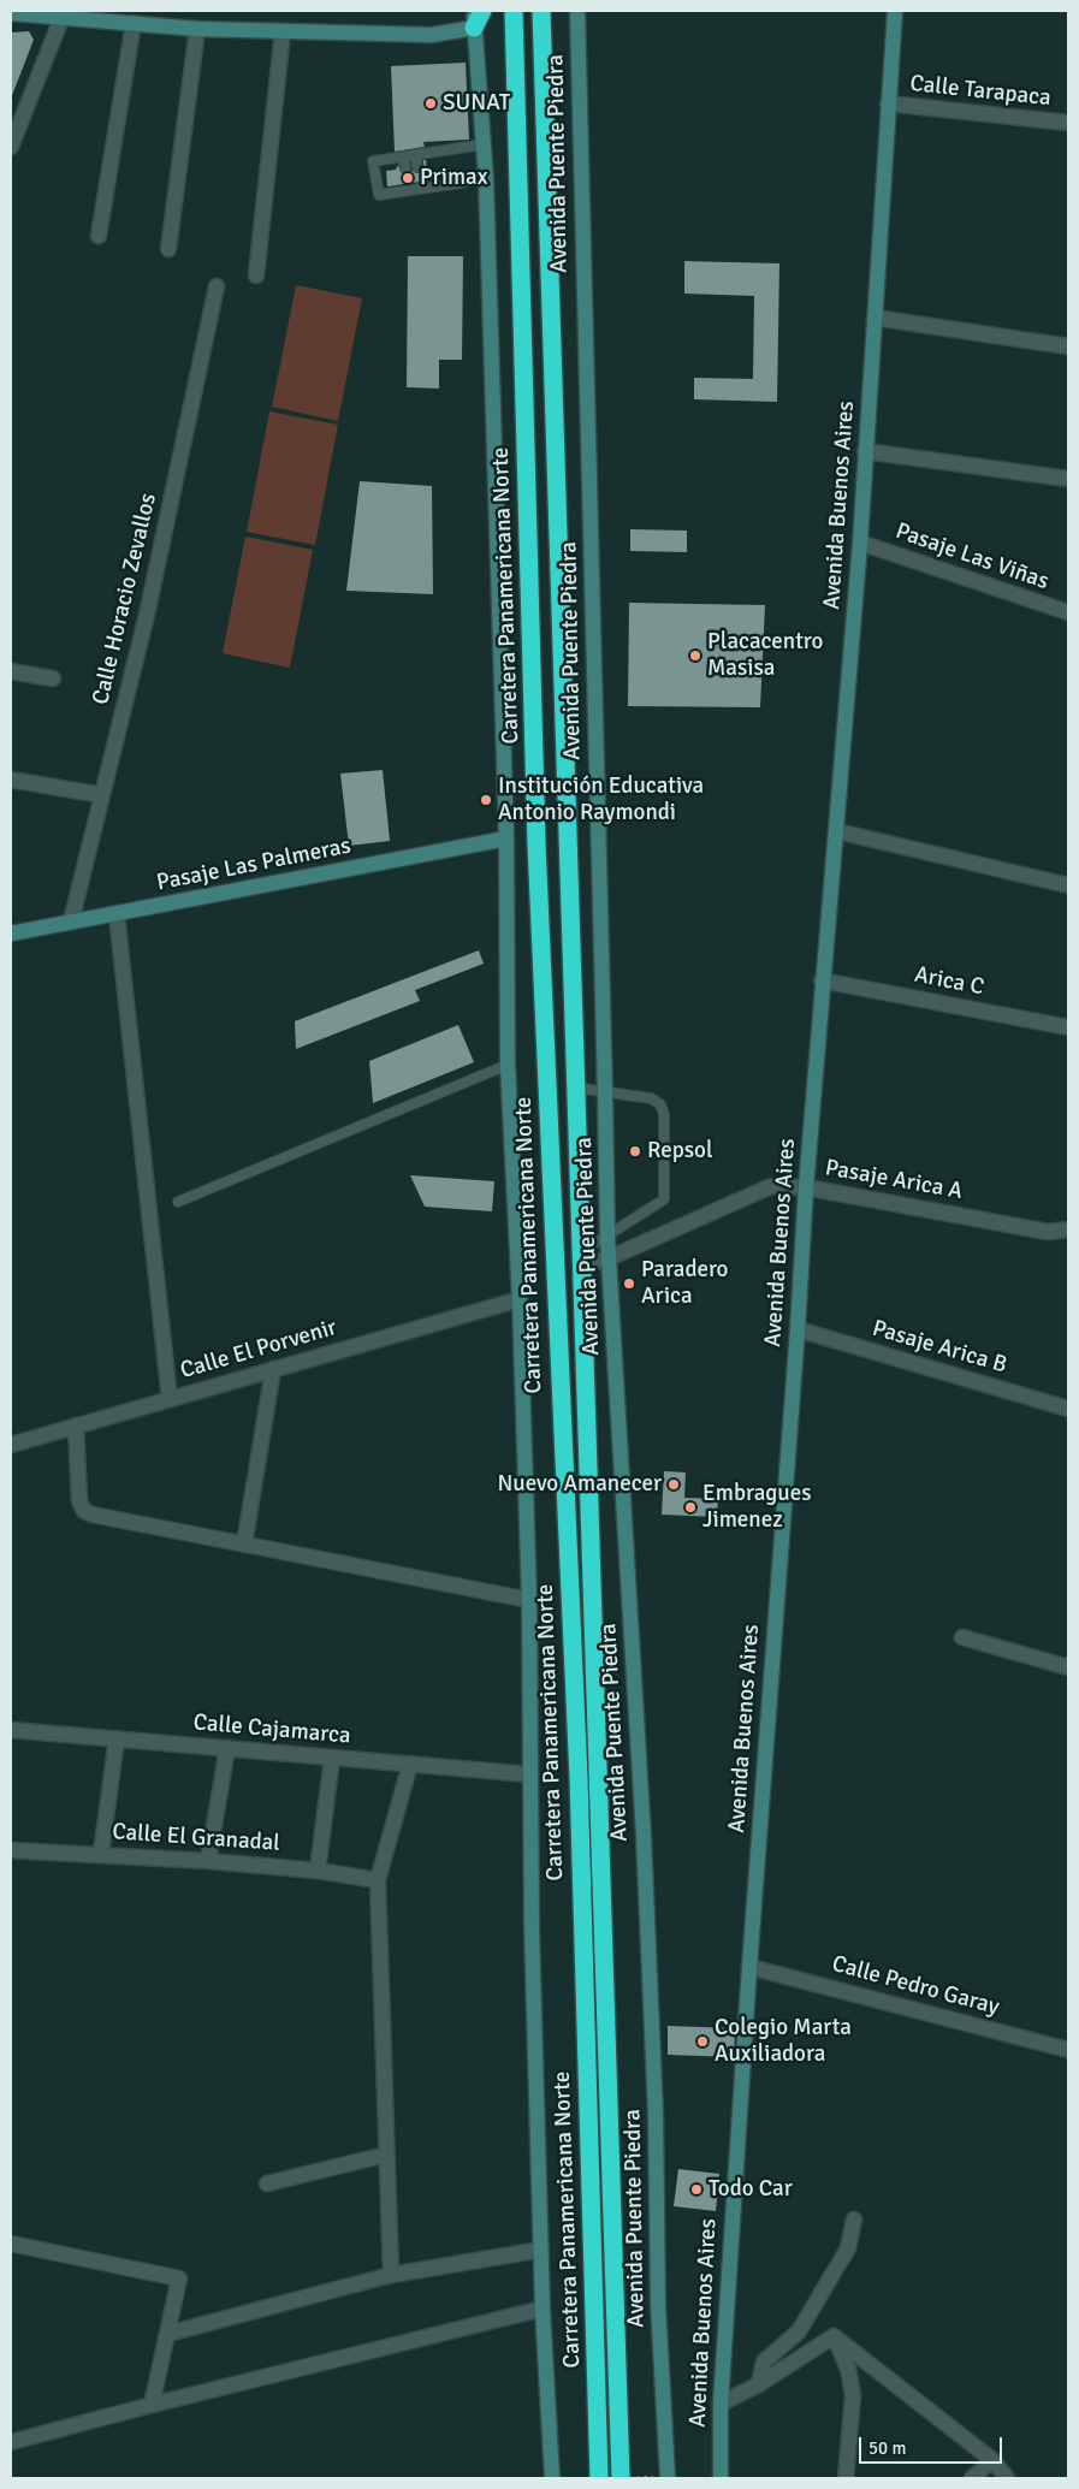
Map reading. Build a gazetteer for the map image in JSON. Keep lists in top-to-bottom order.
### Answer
{
  "streets": {
    "highway": ["Carretera Panamericana Norte"],
    "main road": ["Avenida Puente Piedra", "Avenida Buenos Aires", "Pasaje Las Palmeras"],
    "street": [
      "Calle Tarapaca",
      "Pasaje Las Viñas",
      "Calle Horacio Zevallos",
      "Arica C",
      "Pasaje Arica A",
      "Pasaje Arica B",
      "Calle El Porvenir",
      "Calle Cajamarca",
      "Calle El Granadal",
      "Calle Pedro Garay"
    ]
  },
  "crossings": [
    ["Calle Tarapaca", "Avenida Buenos Aires"],
    ["Avenida Puente Piedra", "Pasaje Arica A"],
    ["Avenida Buenos Aires", "Pasaje Las Viñas"],
    ["Avenida Buenos Aires", "Arica C"],
    ["Avenida Buenos Aires", "Pasaje Arica A"],
    ["Avenida Buenos Aires", "Pasaje Arica B"],
    ["Avenida Buenos Aires", "Calle Pedro Garay"],
    ["Carretera Panamericana Norte", "Pasaje Arica A"],
    ["Calle Horacio Zevallos", "Pasaje Las Palmeras"]
  ],
  "places": [
    "SUNAT",
    "Primax",
    "Placacentro Masisa",
    "Institución Educativa Antonio Raymondi",
    "Repsol",
    "Paradero Arica",
    "Nuevo Amanecer",
    "Embragues Jimenez",
    "Colegio Marta Auxiliadora",
    "Todo Car"
  ],
  "scale_bar": "50 m"
}
